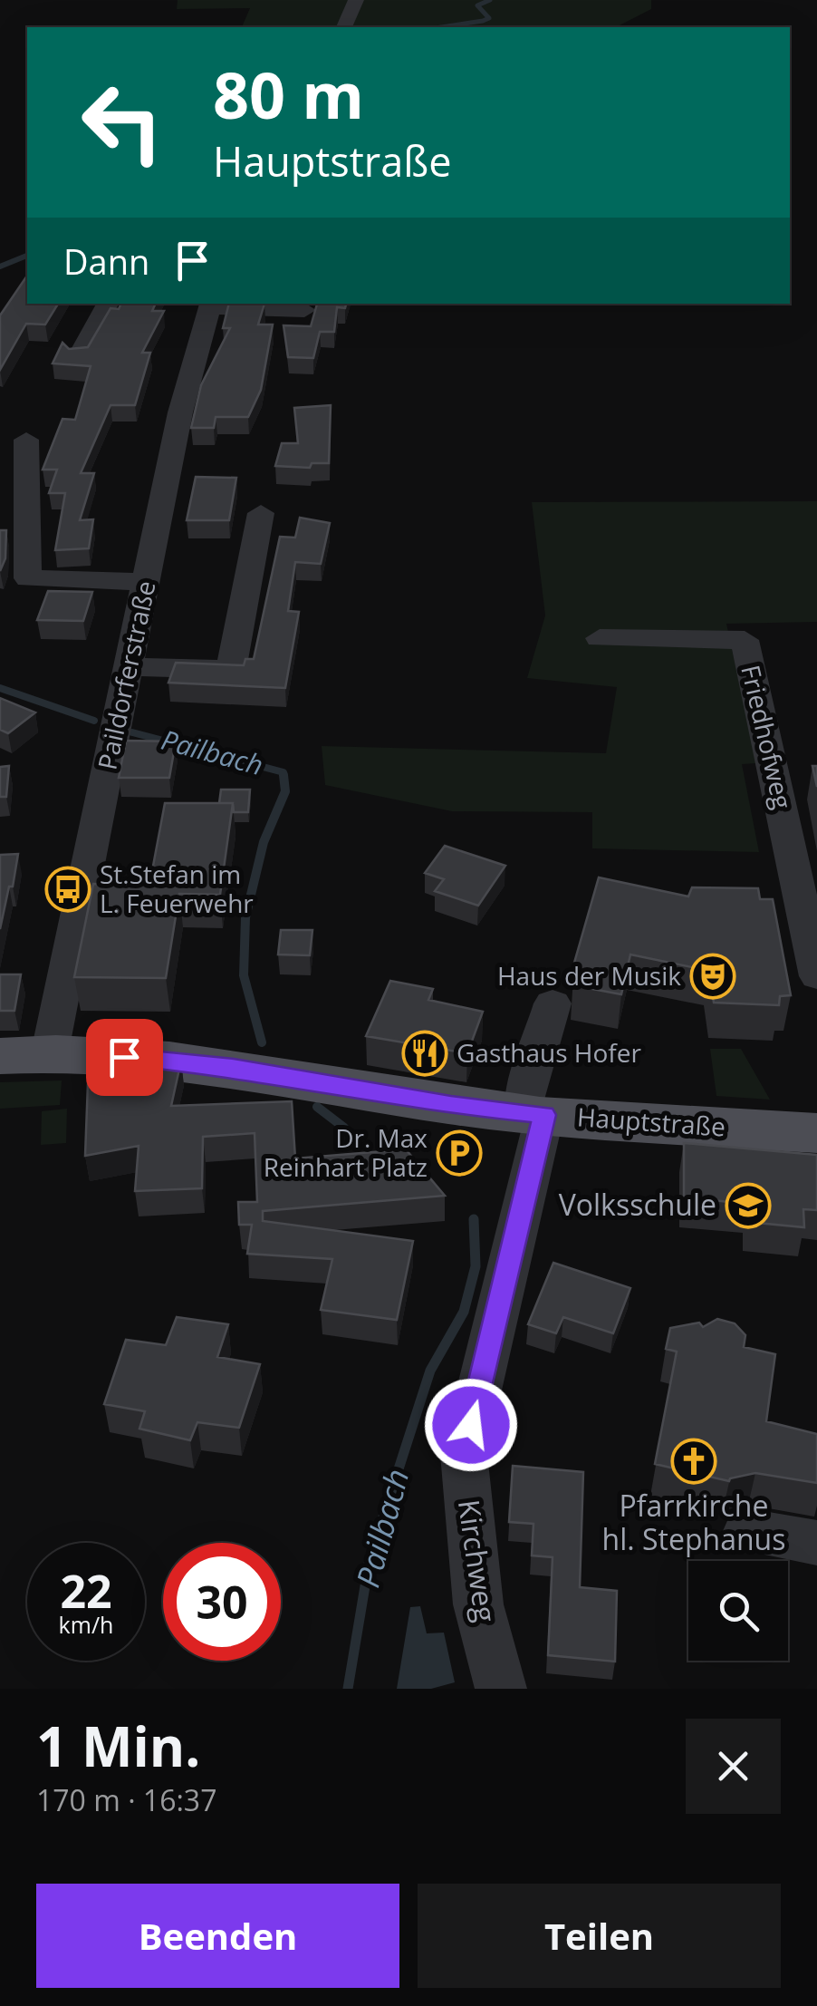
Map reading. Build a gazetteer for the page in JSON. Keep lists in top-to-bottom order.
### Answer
{
  "streets": {
    "main road": ["Hauptstraße"],
    "street": ["Paildorferstraße", "Friedhofweg", "Kirchweg"]
  },
  "crossings": [
    ["Paildorferstraße", "Hauptstraße"],
    ["Hauptstraße", "Kirchweg"]
  ],
  "water": ["Pailbach"],
  "places": {
    "bus stop": ["St.Stefan im L. Feuerwehr"],
    "theatre": ["Haus der Musik"],
    "restaurant": ["Gasthaus Hofer"],
    "parking": ["Dr. Max Reinhart Platz"],
    "school or university": ["Volksschule"],
    "church": ["Pfarrkirche hl. Stephanus"]
  },
  "page": {
    "turn": ["80 m", "Hauptstraße"],
    "then": "Dann",
    "speed": "22 km/h",
    "limit": "30",
    "heading": ["1 Min.", "170 m · 16:37"],
    "buttons": ["Beenden", "Teilen"]
  }
}
